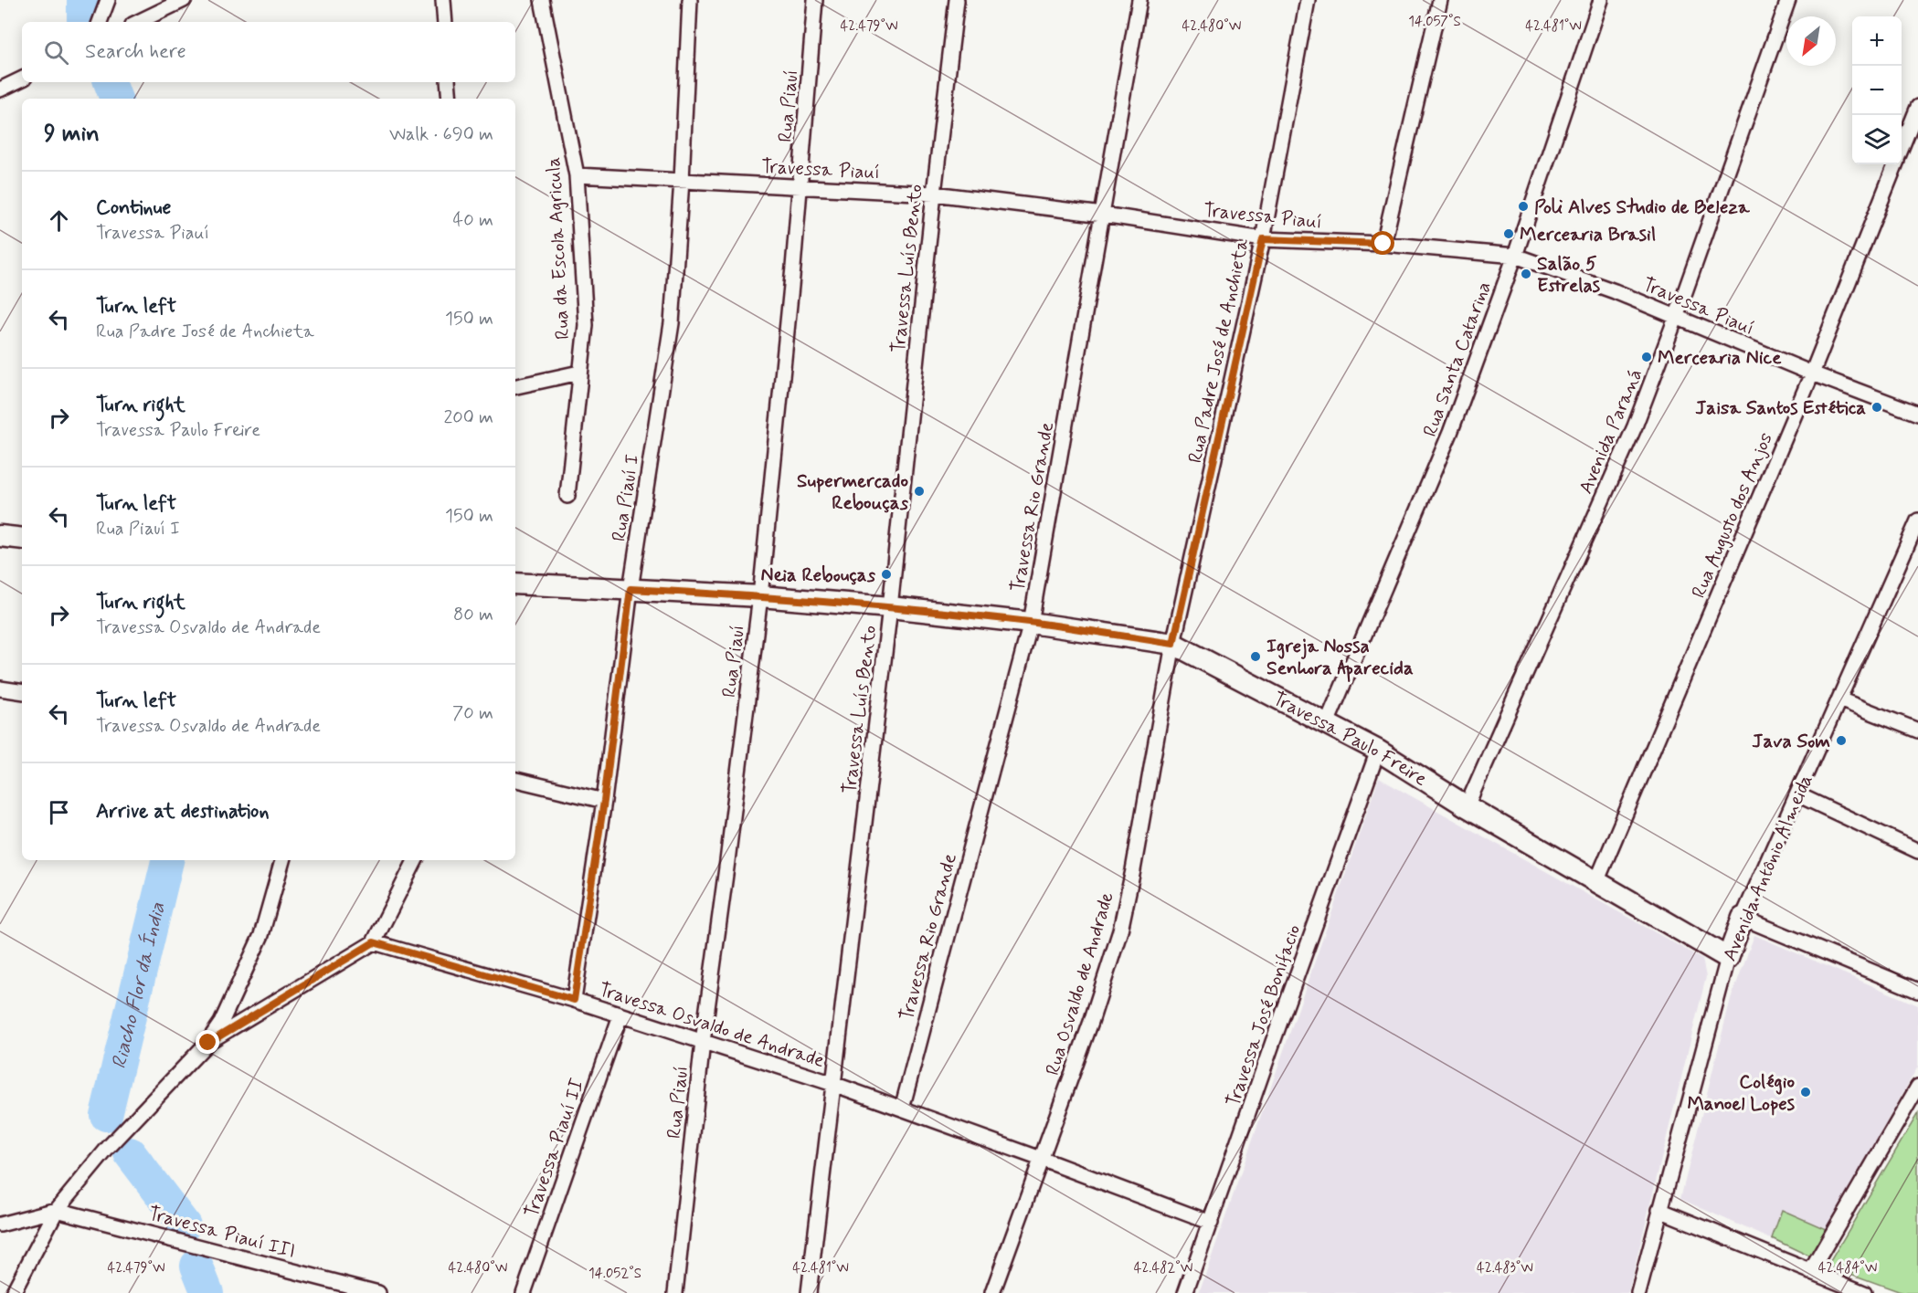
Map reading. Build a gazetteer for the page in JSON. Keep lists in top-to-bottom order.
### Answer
{
  "streets": {
    "street": [
      "Rua Piauí",
      "Travessa Piauí",
      "Rua da Escola Agricula",
      "Travessa Luís Bento",
      "Rua Padre José de Anchieta",
      "Rua Santa Catarina",
      "Avenida Paraná",
      "Rua Piauí I",
      "Travessa Rio Grande",
      "Rua Augusto dos Anjos",
      "Travessa Paulo Freire",
      "Avenida Antônio Almeida",
      "Rua Osvaldo de Andrade",
      "Travessa José Bonifacio",
      "Travessa Osvaldo de Andrade",
      "Travessa Piauí II",
      "Travessa Piauí III"
    ]
  },
  "crossings": [
    ["Rua Piauí", "Travessa Piauí"],
    ["Rua Piauí", "Travessa Paulo Freire"],
    ["Rua Piauí", "Travessa Osvaldo de Andrade"],
    ["Travessa Piauí", "Rua da Escola Agricula"],
    ["Travessa Piauí", "Travessa Luís Bento"],
    ["Travessa Piauí", "Rua Padre José de Anchieta"],
    ["Travessa Piauí", "Rua Santa Catarina"],
    ["Travessa Piauí", "Avenida Paraná"],
    ["Travessa Piauí", "Rua Piauí I"],
    ["Travessa Piauí", "Travessa Rio Grande"],
    ["Travessa Piauí", "Rua Augusto dos Anjos"],
    ["Travessa Luís Bento", "Travessa Paulo Freire"],
    ["Travessa Luís Bento", "Travessa Osvaldo de Andrade"],
    ["Rua Padre José de Anchieta", "Travessa Paulo Freire"],
    ["Rua Padre José de Anchieta", "Rua Osvaldo de Andrade"],
    ["Rua Santa Catarina", "Travessa Paulo Freire"],
    ["Avenida Paraná", "Travessa Paulo Freire"],
    ["Rua Piauí I", "Travessa Paulo Freire"],
    ["Rua Piauí I", "Travessa Osvaldo de Andrade"],
    ["Travessa Rio Grande", "Travessa Paulo Freire"],
    ["Travessa Rio Grande", "Travessa Osvaldo de Andrade"],
    ["Rua Augusto dos Anjos", "Travessa Paulo Freire"],
    ["Travessa Paulo Freire", "Avenida Antônio Almeida"],
    ["Travessa Paulo Freire", "Rua Osvaldo de Andrade"],
    ["Travessa Paulo Freire", "Travessa José Bonifacio"],
    ["Rua Osvaldo de Andrade", "Travessa Osvaldo de Andrade"],
    ["Travessa José Bonifacio", "Travessa Osvaldo de Andrade"],
    ["Travessa Osvaldo de Andrade", "Travessa Piauí II"]
  ],
  "water": ["Riacho Flor da Índia"],
  "places": [
    "Poli Alves Studio de Beleza",
    "Mercearia Brasil",
    "Salão 5 Estrelas",
    "Mercearia Nice",
    "Jaisa Santos Estética",
    "Supermercado Rebouças",
    "Neia Rebouças",
    "Igreja Nossa Senhora Aparecida",
    "Java Som",
    "Colégio Manoel Lopes"
  ],
  "north": "bottom left",
  "page": {
    "map_buttons": ["+", "−"],
    "search": "Search here",
    "heading": ["9 min", "Walk · 690 m"],
    "list": [
      ["Continue", "Travessa Piauí", "40 m"],
      ["Turn left", "Rua Padre José de Anchieta", "150 m"],
      ["Turn right", "Travessa Paulo Freire", "200 m"],
      ["Turn left", "Rua Piauí I", "150 m"],
      ["Turn right", "Travessa Osvaldo de Andrade", "80 m"],
      ["Turn left", "Travessa Osvaldo de Andrade", "70 m"],
      "Arrive at destination"
    ]
  },
  "coordinates": [
    "14.057°S",
    "42.479°W",
    "42.480°W",
    "42.481°W",
    "42.482°W",
    "42.483°W",
    "42.484°W",
    "14.052°S"
  ]
}
